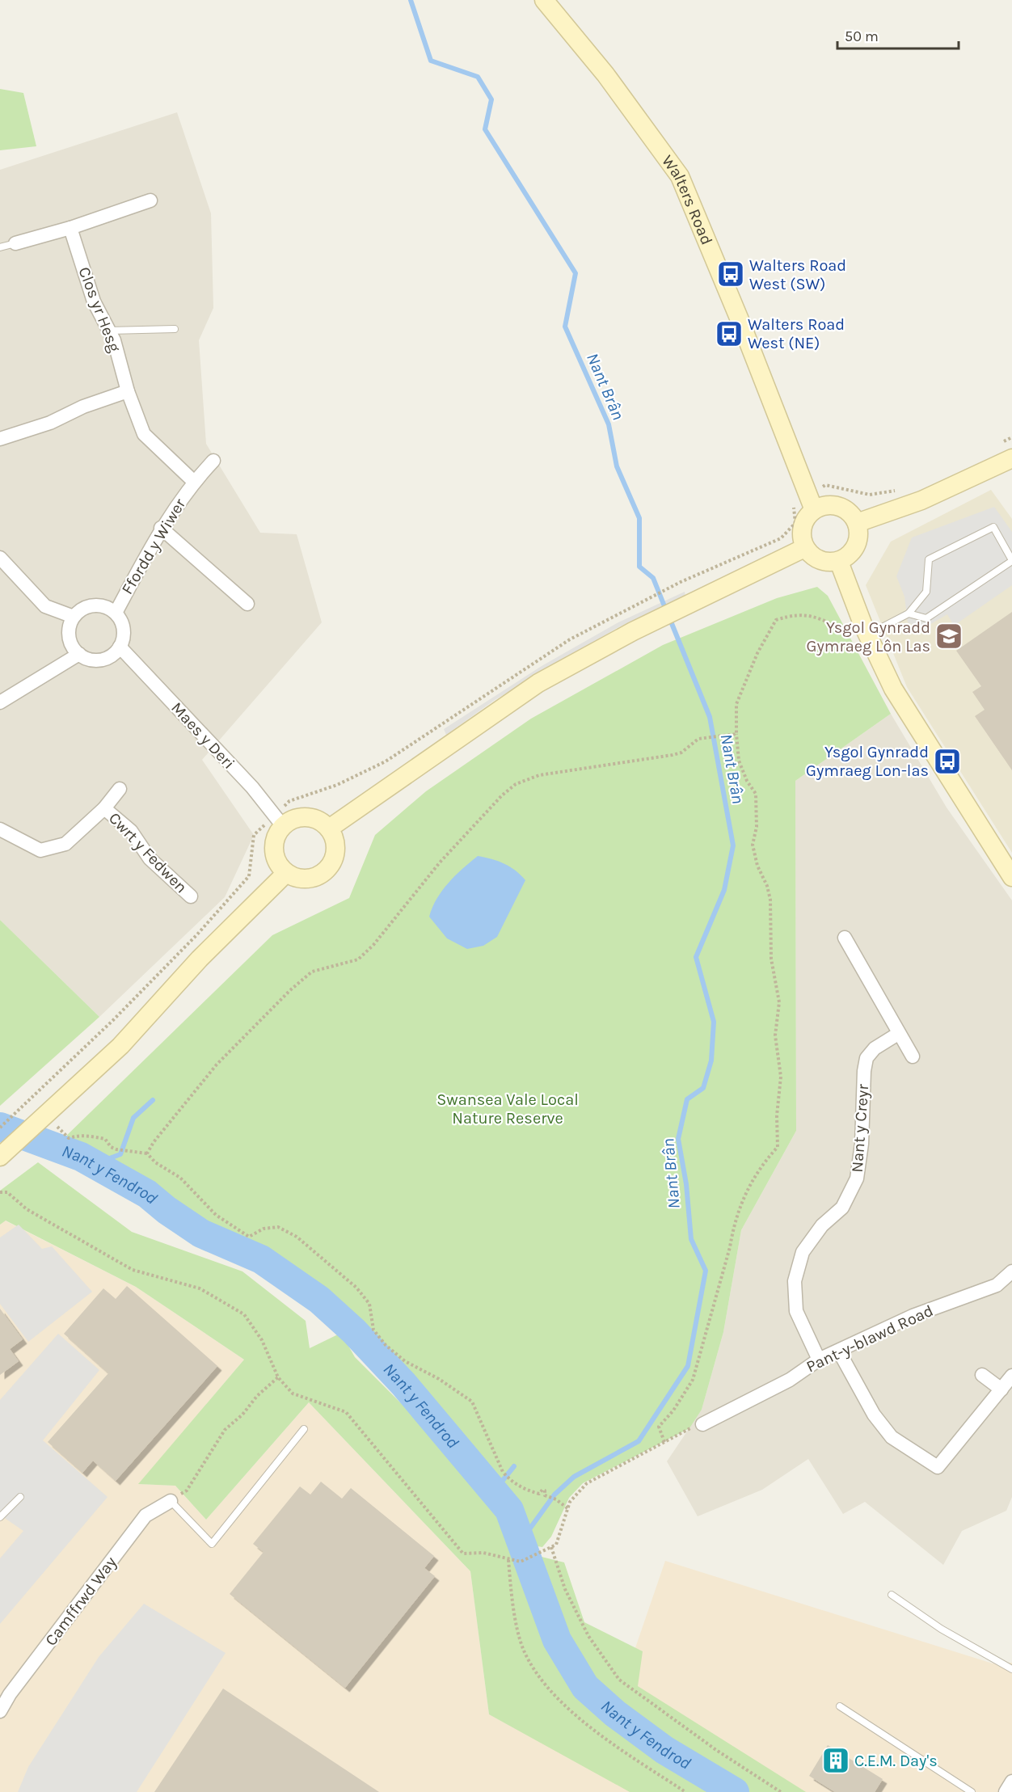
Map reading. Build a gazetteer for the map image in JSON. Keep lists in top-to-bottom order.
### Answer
{
  "streets": {
    "main road": ["Walters Road"],
    "street": [
      "Clos yr Hesg",
      "Ffordd y Wiwer",
      "Maes y Deri",
      "Cwrt y Fedwen",
      "Nant y Creyr",
      "Pant-y-blawd Road",
      "Camffrwd Way"
    ]
  },
  "crossings": [
    ["Clos yr Hesg", "Ffordd y Wiwer"],
    ["Ffordd y Wiwer", "Maes y Deri"],
    ["Nant y Creyr", "Pant-y-blawd Road"]
  ],
  "water": ["Nant Brân", "Nant y Fendrod"],
  "parks": ["Swansea Vale Local Nature Reserve"],
  "places": {
    "bus stop": ["Walters Road West (SW)", "Walters Road West (NE)", "Ysgol Gynradd Gymraeg Lon-las"],
    "school or university": ["Ysgol Gynradd Gymraeg Lôn Las"],
    "building": ["C.E.M. Day's"]
  },
  "scale_bar": "50 m"
}
